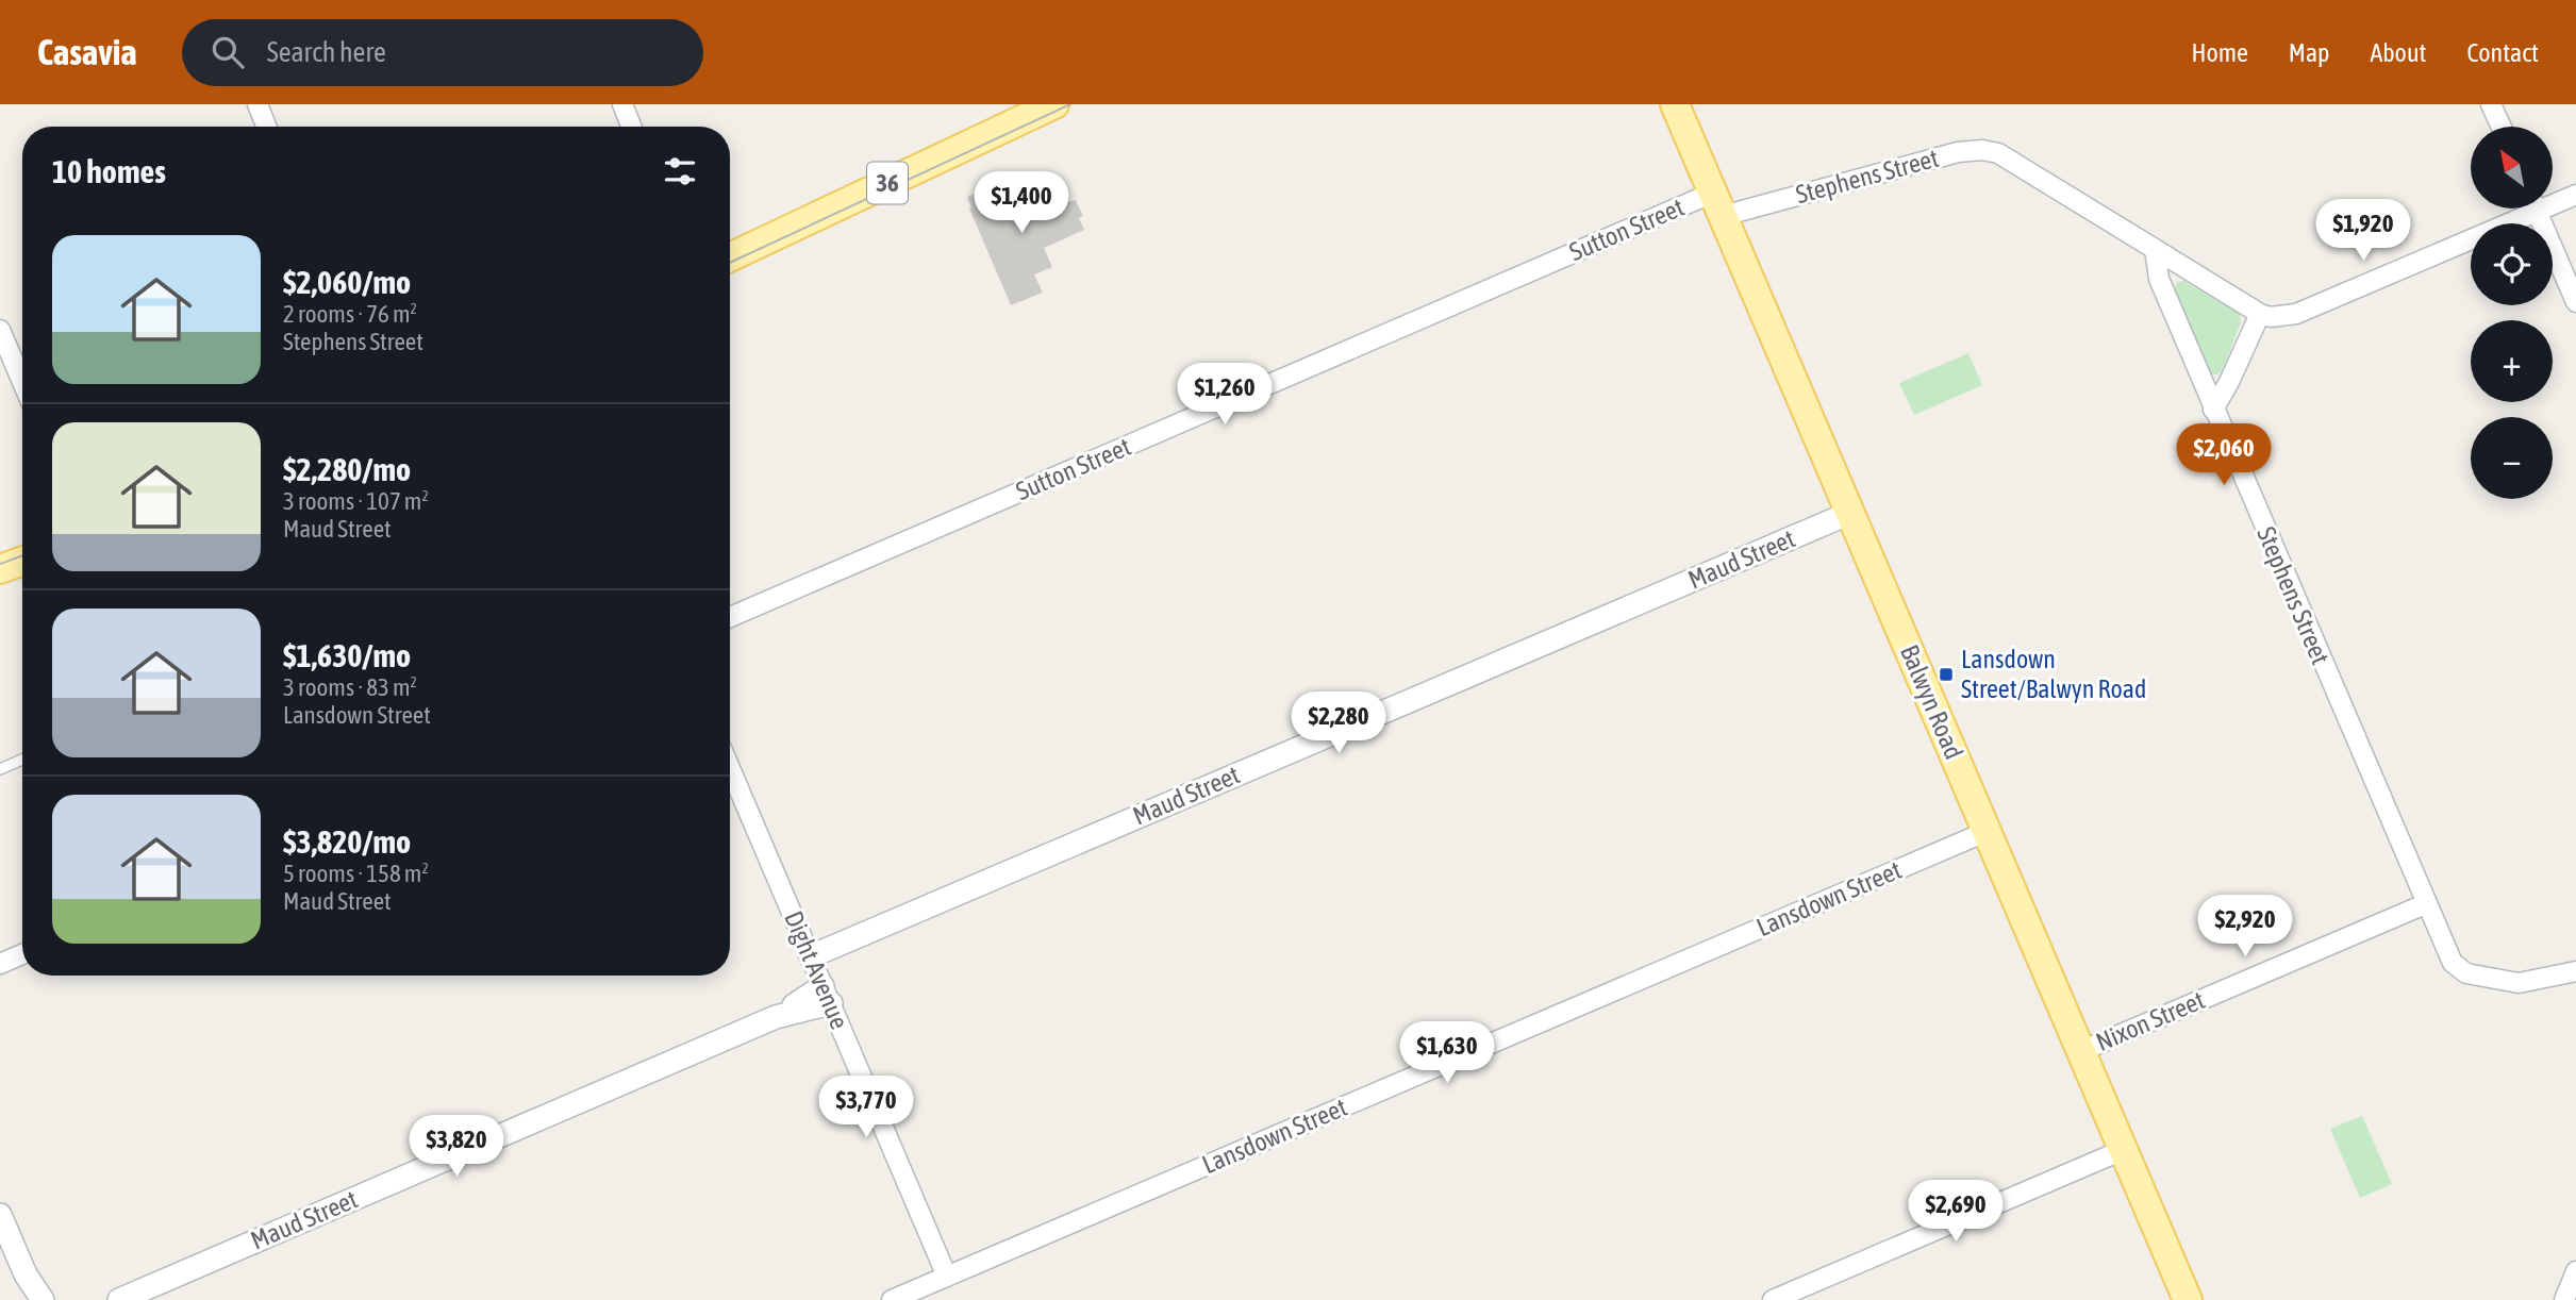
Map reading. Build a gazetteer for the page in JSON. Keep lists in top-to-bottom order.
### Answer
{
  "streets": {
    "main road": ["36", "Balwyn Road"],
    "street": [
      "Stephens Street",
      "Sutton Street",
      "Maud Street",
      "Lansdown Street",
      "Dight Avenue",
      "Nixon Street"
    ]
  },
  "crossings": [
    ["Stephens Street", "Sutton Street"],
    ["Stephens Street", "Balwyn Road"],
    ["Stephens Street", "Nixon Street"],
    ["Sutton Street", "Balwyn Road"],
    ["Maud Street", "Balwyn Road"],
    ["Maud Street", "Dight Avenue"],
    ["Balwyn Road", "Lansdown Street"],
    ["Balwyn Road", "Nixon Street"],
    ["Lansdown Street", "Dight Avenue"]
  ],
  "places": {
    "transit": ["Lansdown Street/Balwyn Road"]
  },
  "north": "top left",
  "page": {
    "header": "Casavia",
    "search": "Search here",
    "nav": [
      "Home",
      "Map",
      "About",
      "Contact"
    ],
    "map_buttons": ["+", "−"],
    "heading": "10 homes",
    "price": [
      "$1,400",
      "$1,920",
      "$1,260",
      "$2,060",
      "$2,280",
      "$2,920",
      "$1,630",
      "$3,770",
      "$3,820",
      "$2,690"
    ],
    "list": [
      {
        "name": "$2,060/mo",
        "note": "2 rooms · 76 m² · Stephens Street"
      },
      {
        "name": "$2,280/mo",
        "note": "3 rooms · 107 m² · Maud Street"
      },
      {
        "name": "$1,630/mo",
        "note": "3 rooms · 83 m² · Lansdown Street"
      },
      {
        "name": "$3,820/mo",
        "note": "5 rooms · 158 m² · Maud Street"
      }
    ]
  }
}
